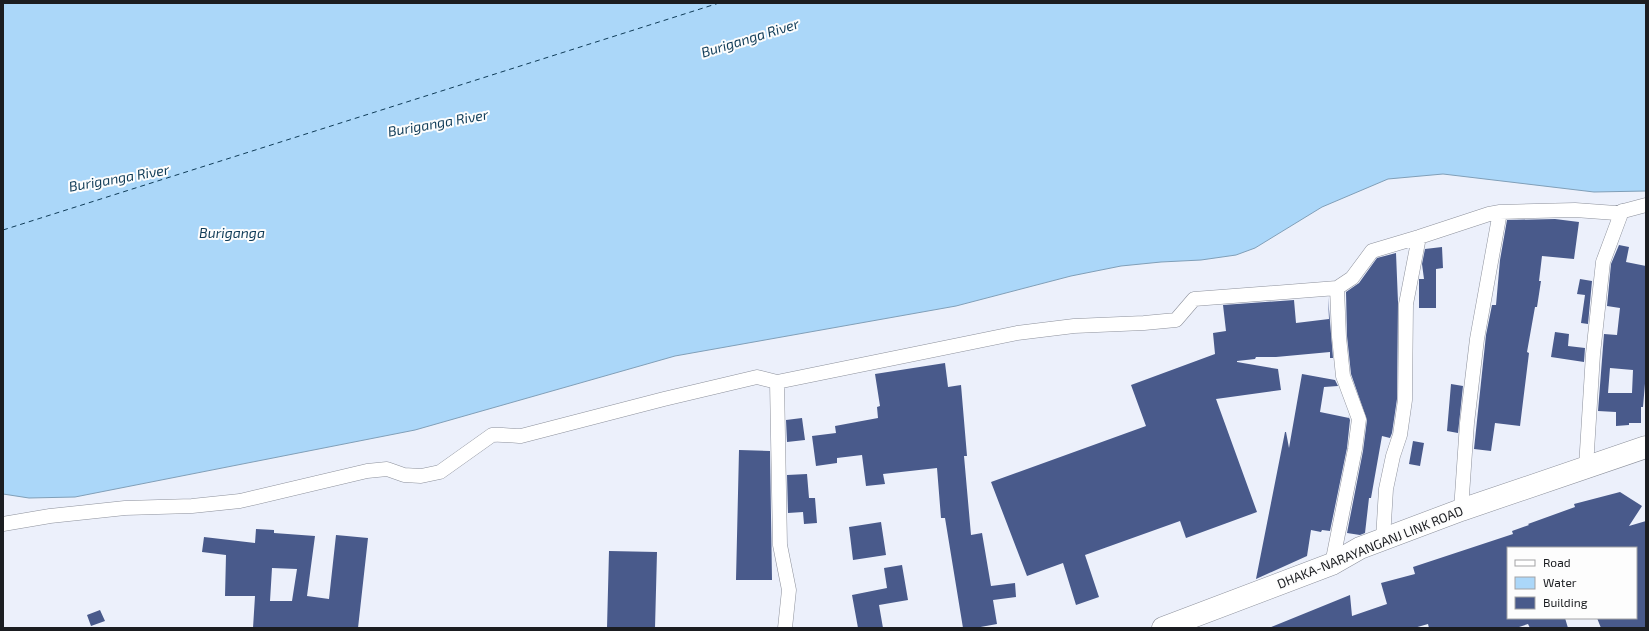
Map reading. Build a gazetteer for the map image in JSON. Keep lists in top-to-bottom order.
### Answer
{
  "streets": {
    "highway": ["DHAKA-NARAYANGANJ LINK ROAD"]
  },
  "water": ["Buriganga River", "Buriganga"],
  "legend": ["Road", "Water", "Building"]
}
